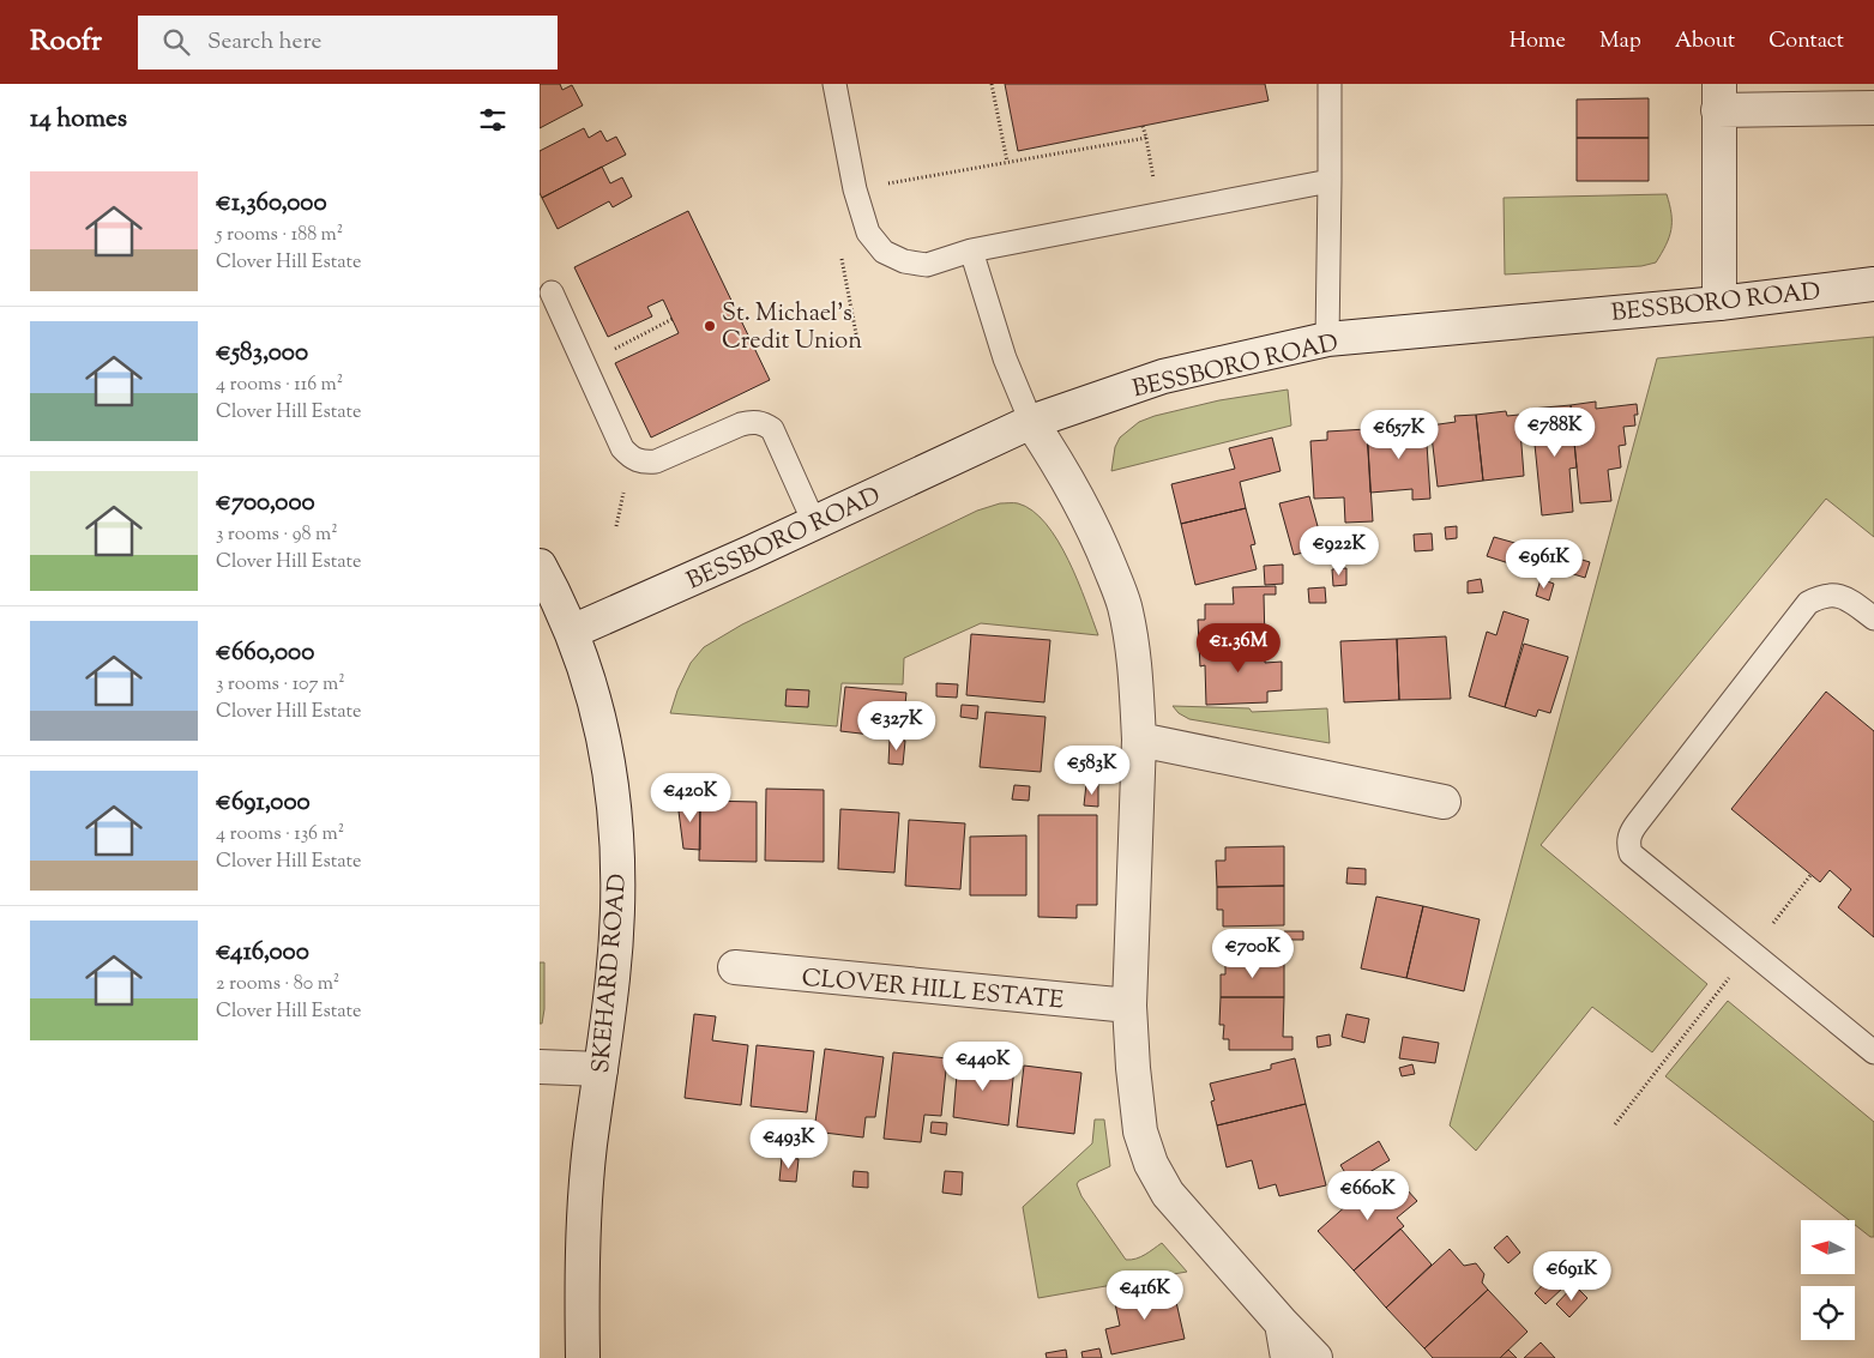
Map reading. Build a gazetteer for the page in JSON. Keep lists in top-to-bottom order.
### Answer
{
  "streets": {
    "street": ["BESSBORO ROAD", "SKEHARD ROAD", "CLOVER HILL ESTATE"]
  },
  "crossings": [
    ["BESSBORO ROAD", "SKEHARD ROAD"]
  ],
  "places": ["St. Michael's Credit Union"],
  "north": "left",
  "page": {
    "header": "Roofr",
    "search": "Search here",
    "nav": [
      "Home",
      "Map",
      "About",
      "Contact"
    ],
    "heading": "14 homes",
    "list": [
      {
        "name": "€1,360,000",
        "note": "5 rooms · 188 m² · Clover Hill Estate"
      },
      {
        "name": "€583,000",
        "note": "4 rooms · 116 m² · Clover Hill Estate"
      },
      {
        "name": "€700,000",
        "note": "3 rooms · 98 m² · Clover Hill Estate"
      },
      {
        "name": "€660,000",
        "note": "3 rooms · 107 m² · Clover Hill Estate"
      },
      {
        "name": "€691,000",
        "note": "4 rooms · 136 m² · Clover Hill Estate"
      },
      {
        "name": "€416,000",
        "note": "2 rooms · 80 m² · Clover Hill Estate"
      }
    ],
    "price": [
      "€788K",
      "€657K",
      "€922K",
      "€961K",
      "€1.36M",
      "€327K",
      "€583K",
      "€420K",
      "€700K",
      "€440K",
      "€493K",
      "€660K",
      "€691K",
      "€416K"
    ]
  }
}
